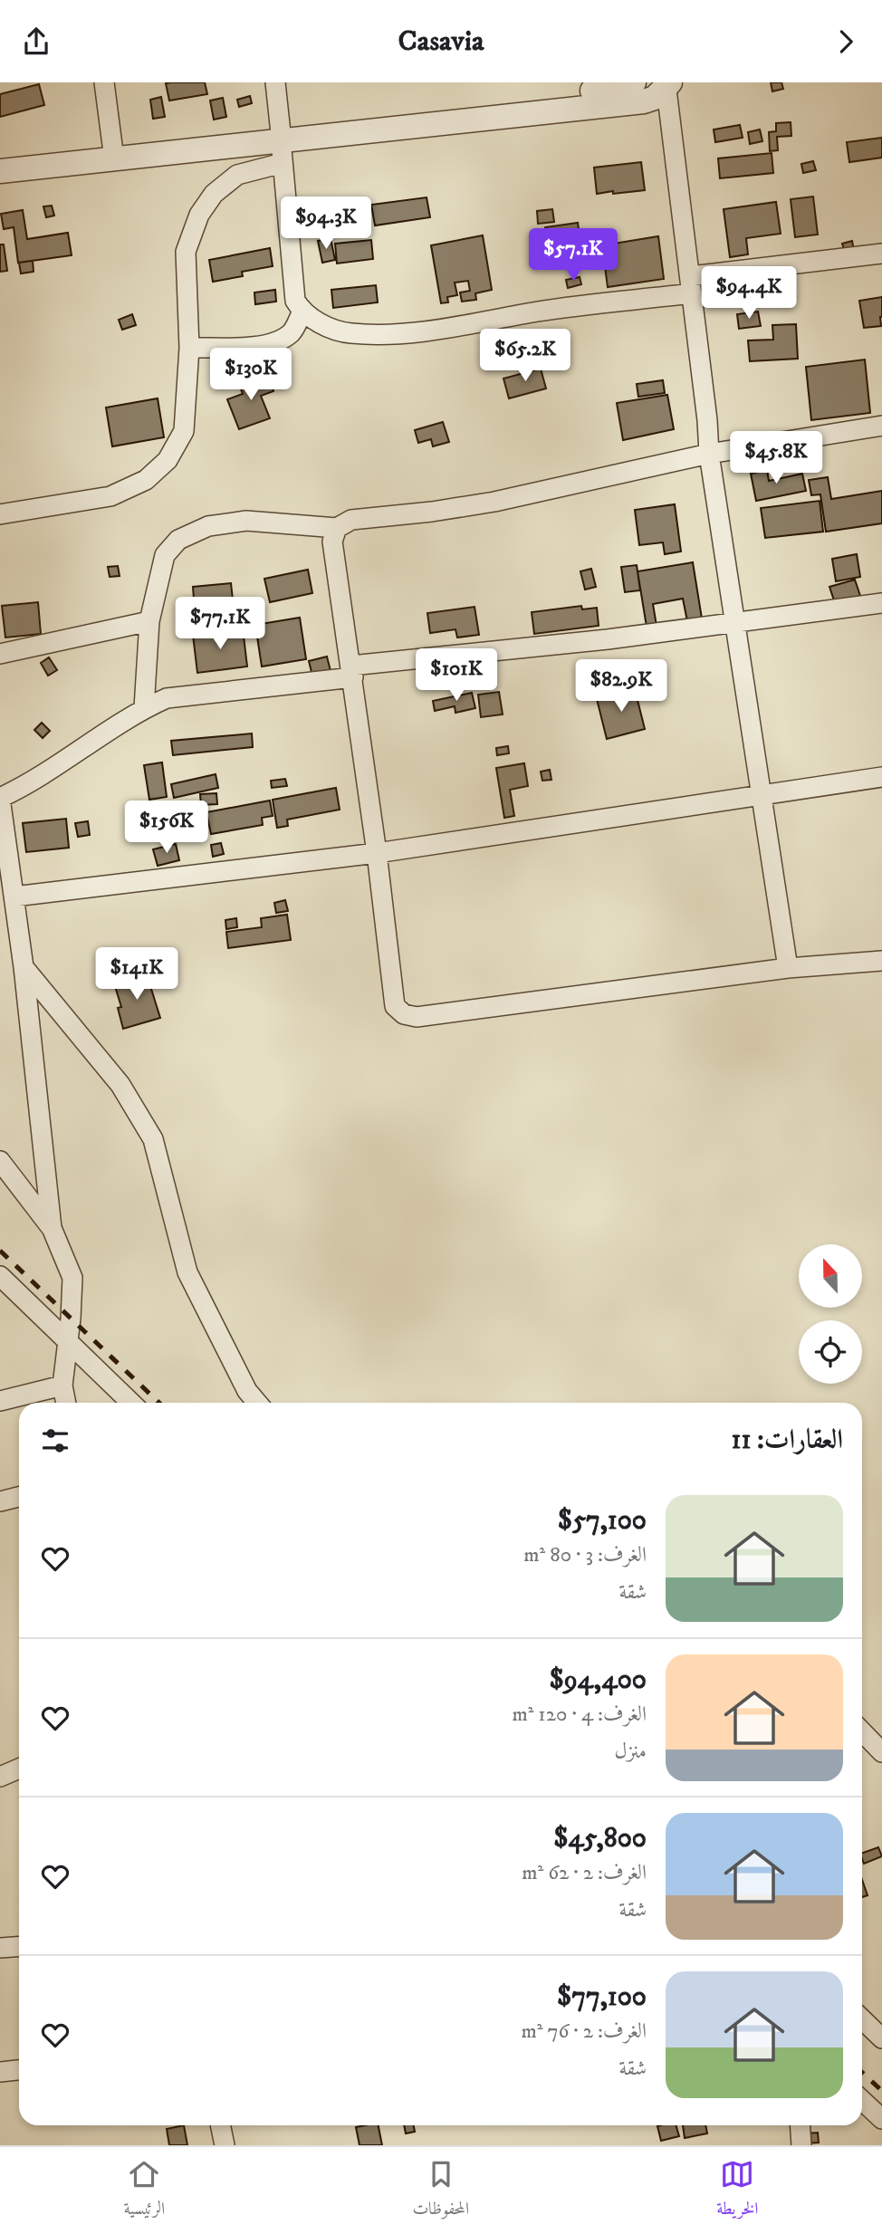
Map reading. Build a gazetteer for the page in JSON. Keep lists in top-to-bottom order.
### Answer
{
  "north": "top",
  "page": {
    "header": "Casavia",
    "price": [
      "$94.3K",
      "$57.1K",
      "$94.4K",
      "$65.2K",
      "$130K",
      "$45.8K",
      "$77.1K",
      "$101K",
      "$82.9K",
      "$156K",
      "$141K"
    ],
    "heading": "العقارات: 11",
    "list": [
      {
        "name": "$57,100",
        "note": "الغرف: 3 · 80 m² · شقة"
      },
      {
        "name": "$94,400",
        "note": "الغرف: 4 · 120 m² · منزل"
      },
      {
        "name": "$45,800",
        "note": "الغرف: 2 · 62 m² · شقة"
      },
      {
        "name": "$77,100",
        "note": "الغرف: 2 · 76 m² · شقة"
      }
    ],
    "tabs": ["الخريطة", "المحفوظات", "الرئيسية"]
  }
}
